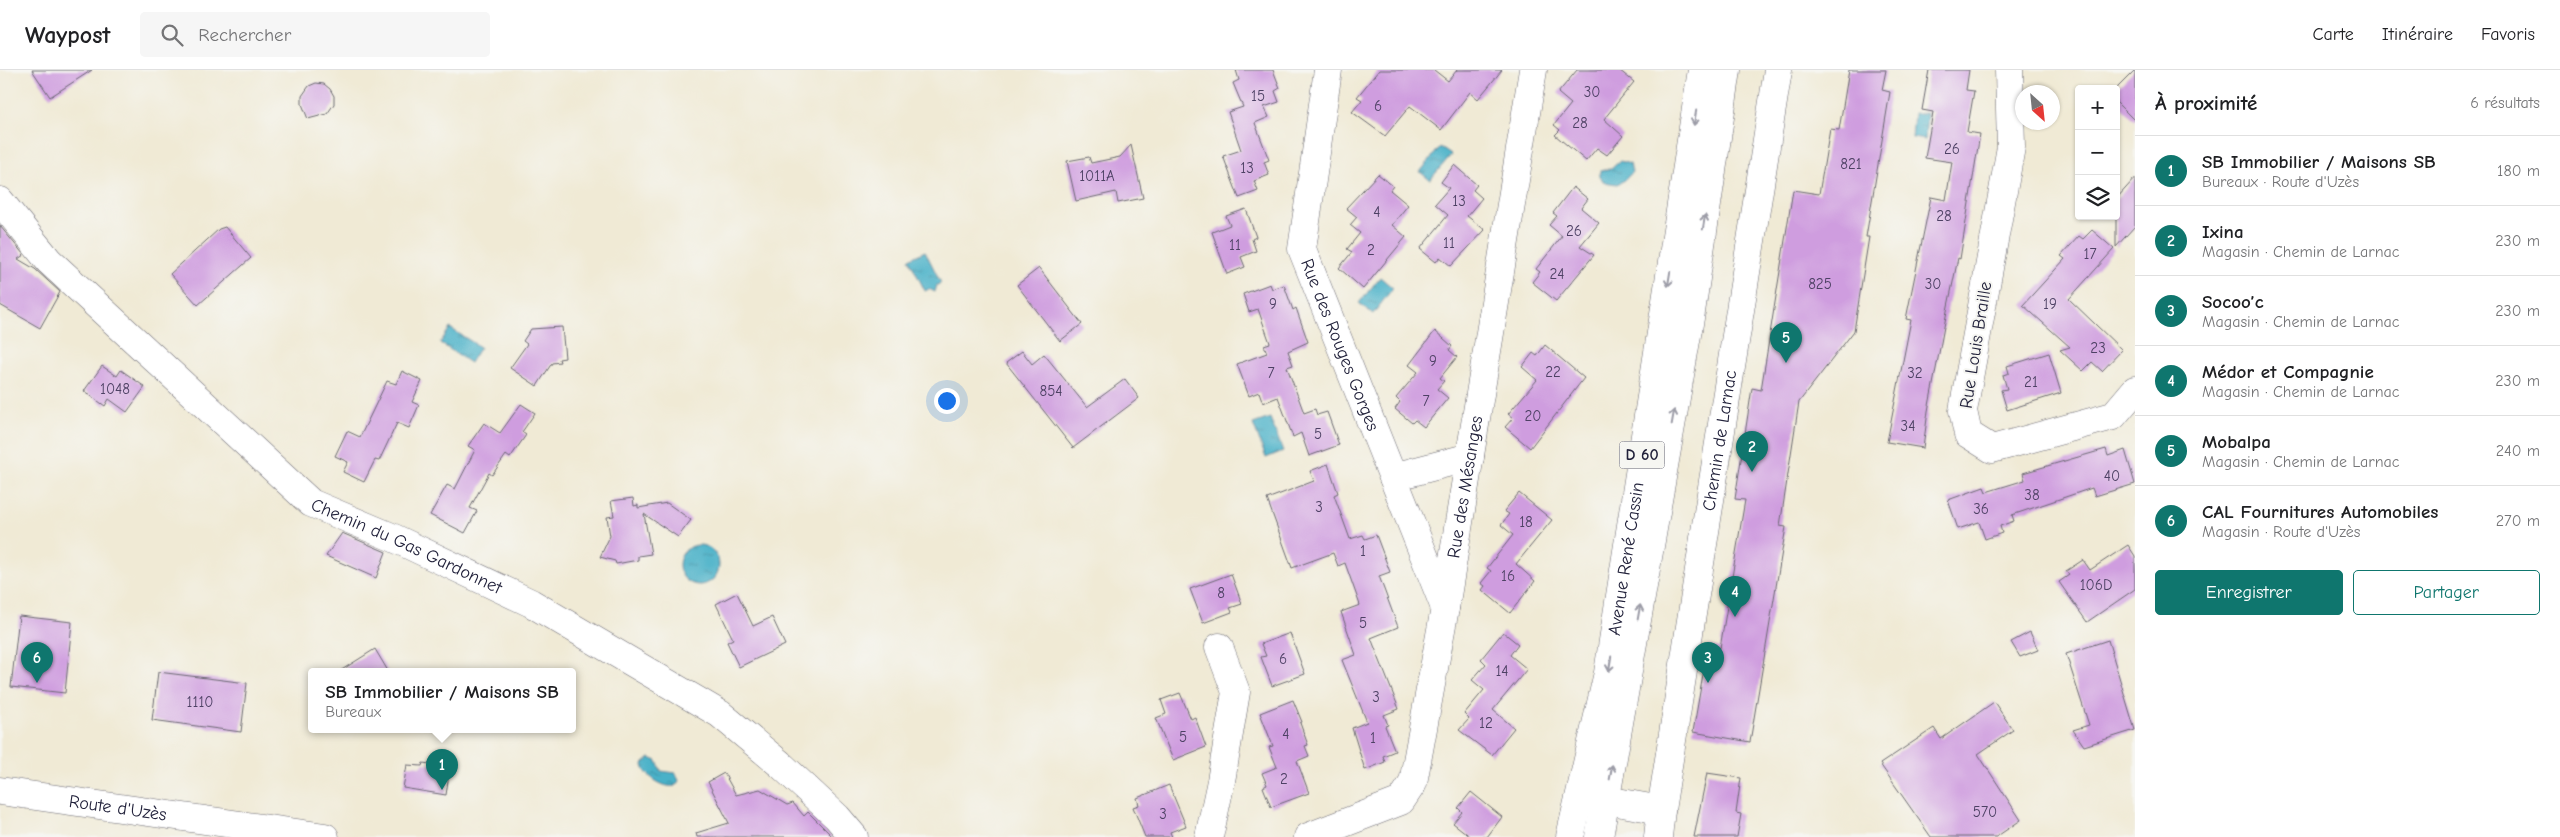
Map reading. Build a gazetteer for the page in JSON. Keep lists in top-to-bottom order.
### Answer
{
  "streets": {
    "street": [
      "Rue des Rouges Gorges",
      "Rue Louis Braille",
      "Chemin de Larnac",
      "D 60",
      "Rue des Mésanges",
      "Chemin du Gas Gardonnet",
      "Avenue René Cassin",
      "Route d'Uzès"
    ]
  },
  "crossings": [
    ["Rue des Rouges Gorges", "Rue des Mésanges"]
  ],
  "house_numbers": [
    "30",
    "15",
    "6",
    "28",
    "26",
    "821",
    "13",
    "1011A",
    "13",
    "4",
    "28",
    "26",
    "11",
    "11",
    "2",
    "17",
    "24",
    "825",
    "30",
    "9",
    "19",
    "23",
    "9",
    "22",
    "7",
    "32",
    "21",
    "1048",
    "854",
    "7",
    "20",
    "34",
    "5",
    "40",
    "38",
    "3",
    "36",
    "18",
    "1",
    "16",
    "106D",
    "8",
    "5",
    "6",
    "14",
    "3",
    "1110",
    "12",
    "4",
    "5",
    "1",
    "2",
    "570",
    "3"
  ],
  "north": "bottom right",
  "page": {
    "header": "Waypost",
    "search": "Rechercher",
    "nav": ["Carte", "Itinéraire", "Favoris"],
    "heading": ["À proximité", "6 résultats"],
    "map_buttons": ["+", "−"],
    "list": [
      {
        "mark": "1",
        "name": "SB Immobilier / Maisons SB",
        "note": "Bureaux · Route d'Uzès",
        "value": "180 m"
      },
      {
        "mark": "2",
        "name": "Ixina",
        "note": "Magasin · Chemin de Larnac",
        "value": "230 m"
      },
      {
        "mark": "3",
        "name": "Socoo’c",
        "note": "Magasin · Chemin de Larnac",
        "value": "230 m"
      },
      {
        "mark": "4",
        "name": "Médor et Compagnie",
        "note": "Magasin · Chemin de Larnac",
        "value": "230 m"
      },
      {
        "mark": "5",
        "name": "Mobalpa",
        "note": "Magasin · Chemin de Larnac",
        "value": "240 m"
      },
      {
        "mark": "6",
        "name": "CAL Fournitures Automobiles",
        "note": "Magasin · Route d'Uzès",
        "value": "270 m"
      }
    ],
    "pins": [
      "5",
      "2",
      "4",
      "3",
      "6",
      "1"
    ],
    "buttons": ["Enregistrer", "Partager"],
    "popup": ["SB Immobilier / Maisons SB", "Bureaux"]
  }
}
